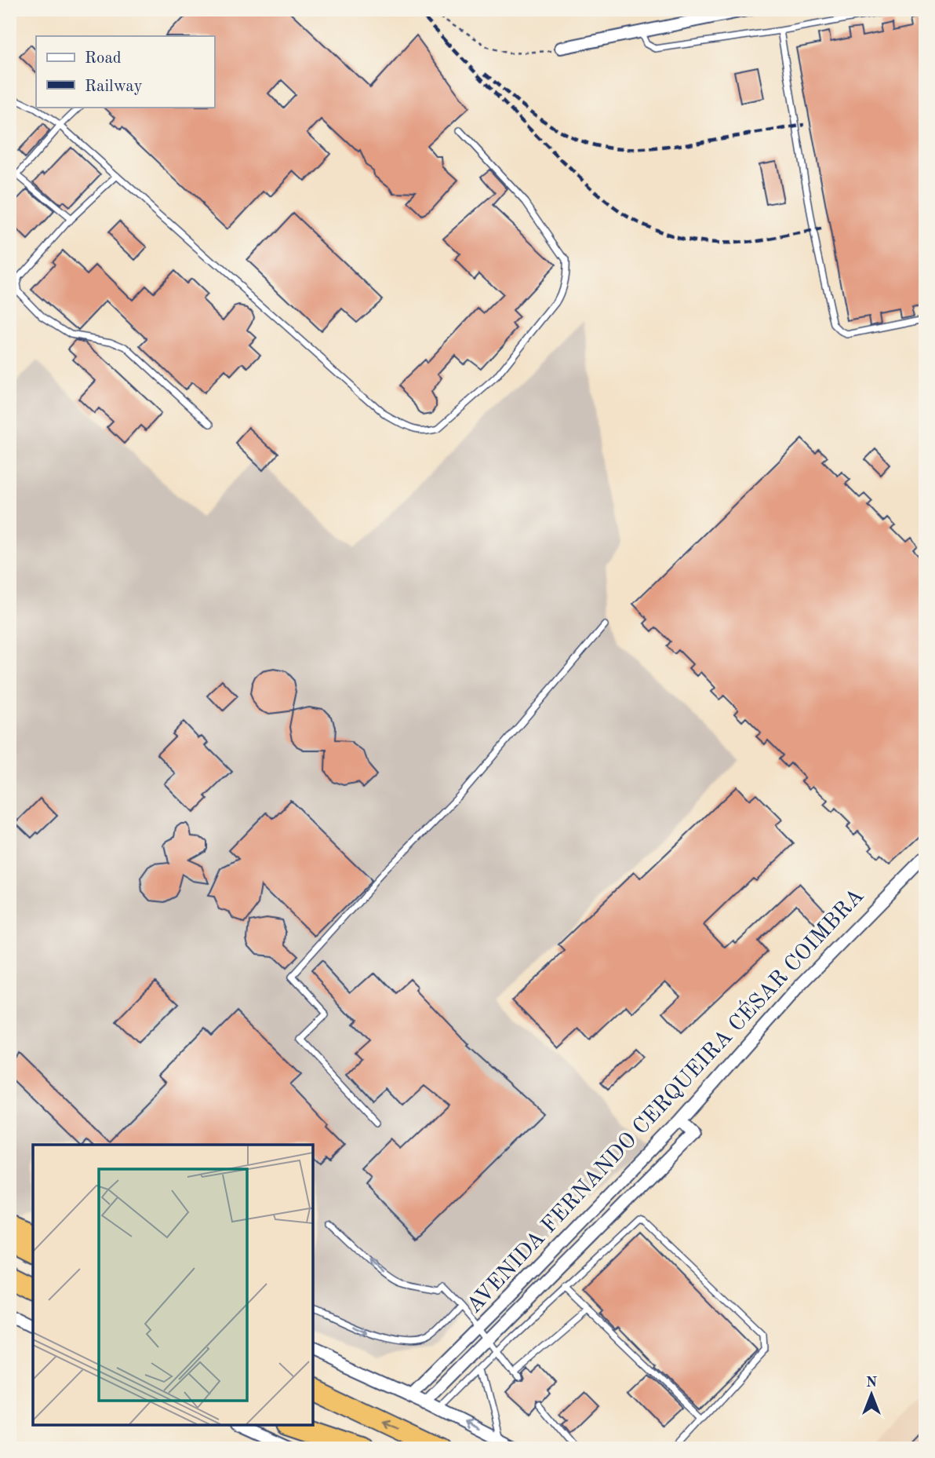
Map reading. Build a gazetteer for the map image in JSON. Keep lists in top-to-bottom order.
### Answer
{
  "streets": {
    "street": ["AVENIDA FERNANDO CERQUEIRA CÉSAR COIMBRA"]
  },
  "legend": ["Road", "Railway"],
  "north": "top"
}
